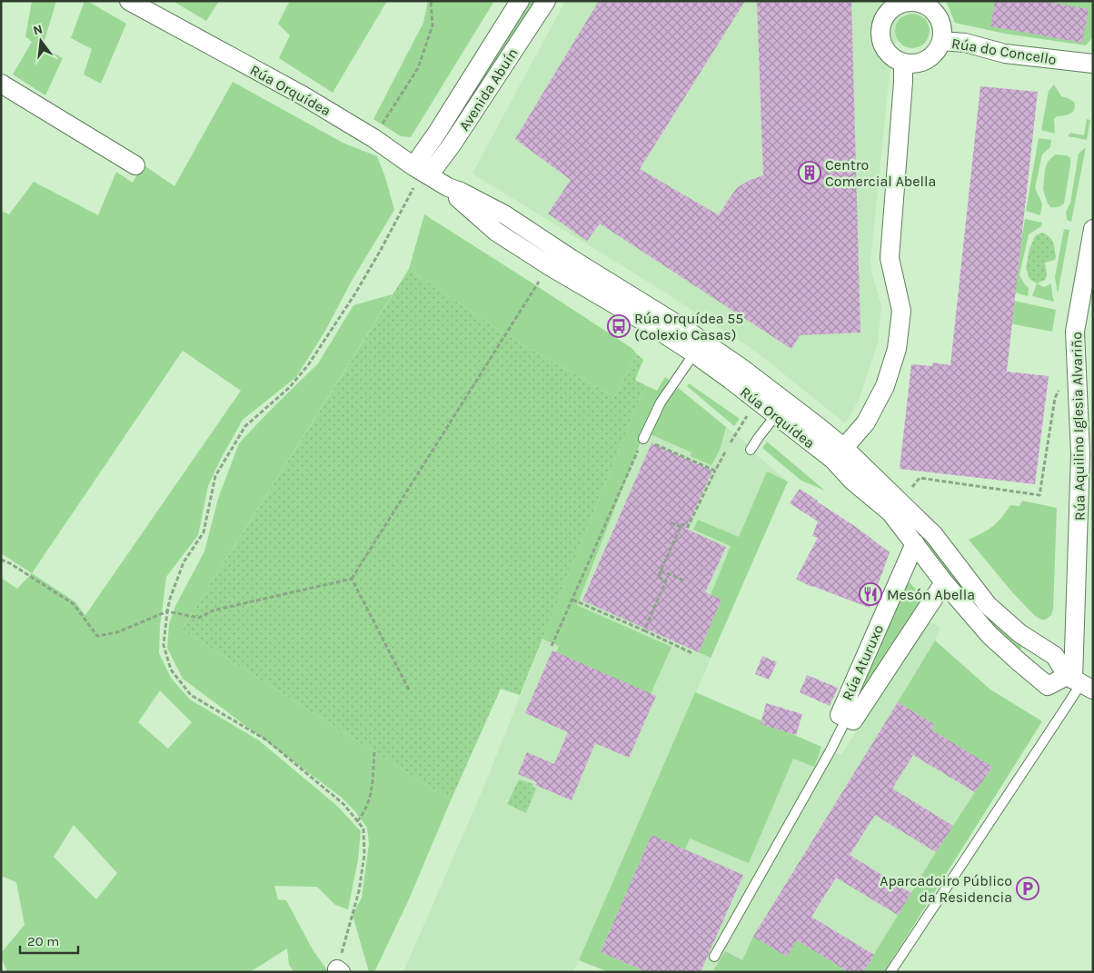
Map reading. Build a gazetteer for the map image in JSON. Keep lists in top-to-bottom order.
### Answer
{
  "streets": {
    "street": [
      "Rúa do Concello",
      "Avenida Abuín",
      "Rúa Orquídea",
      "Rúa Aquilino Iglesia Alvariño",
      "Rúa Aturuxo"
    ]
  },
  "crossings": [
    ["Avenida Abuín", "Rúa Orquídea"],
    ["Rúa Orquídea", "Rúa Aquilino Iglesia Alvariño"],
    ["Rúa Orquídea", "Rúa Aturuxo"]
  ],
  "places": {
    "building": ["Centro Comercial Abella"],
    "bus stop": ["Rúa Orquídea 55 (Colexio Casas)"],
    "restaurant": ["Mesón Abella"],
    "parking": ["Aparcadoiro Público da Residencia"]
  },
  "scale_bar": "20 m",
  "north": "top"
}
